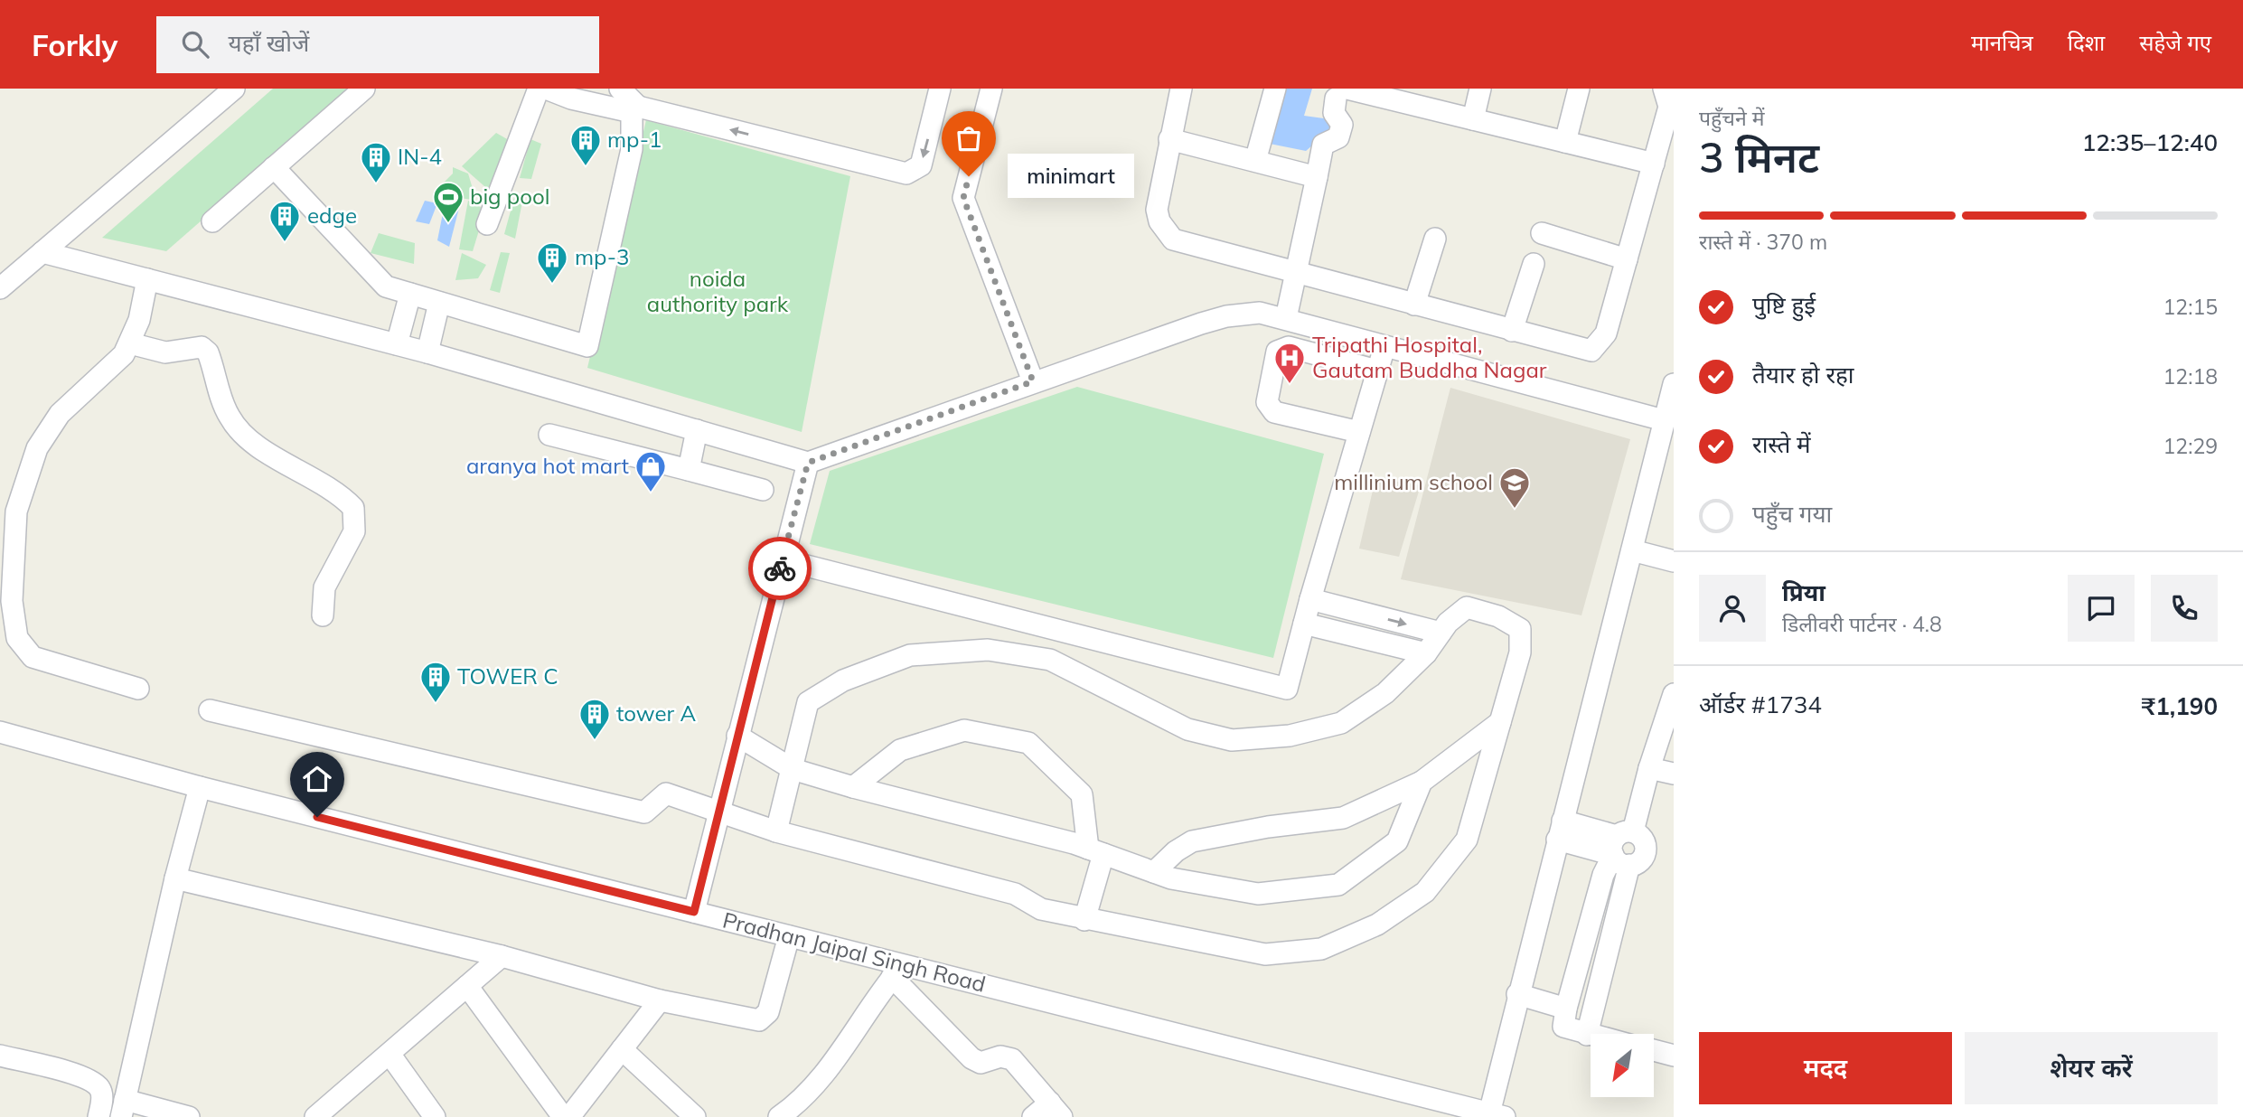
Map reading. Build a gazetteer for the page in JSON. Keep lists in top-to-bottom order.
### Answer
{
  "streets": {
    "street": ["Pradhan Jaipal Singh Road"]
  },
  "parks": ["noida authority park"],
  "places": {
    "building": [
      "mp-1",
      "IN-4",
      "edge",
      "mp-3",
      "TOWER C",
      "tower A"
    ],
    "other": ["minimart"],
    "sports": ["big pool"],
    "hospital": ["Tripathi Hospital, Gautam Buddha Nagar"],
    "shop": ["aranya hot mart"],
    "school or university": ["millinium school"]
  },
  "north": "bottom left",
  "page": {
    "header": "Forkly",
    "search": "यहाँ खोजें",
    "nav": ["मानचित्र", "दिशा", "सहेजे गए"],
    "heading": ["3 मिनट", "पहुँचने में", "12:35–12:40"],
    "panel": [
      "प्रिया",
      "डिलीवरी पार्टनर · 4.8",
      "ऑर्डर #1734",
      "₹1,190"
    ],
    "bubble": "minimart",
    "bar": "रास्ते में · 370 m",
    "list": [
      ["पुष्टि हुई", "12:15"],
      ["तैयार हो रहा", "12:18"],
      ["रास्ते में", "12:29"],
      "पहुँच गया"
    ],
    "buttons": ["मदद", "शेयर करें"]
  }
}
